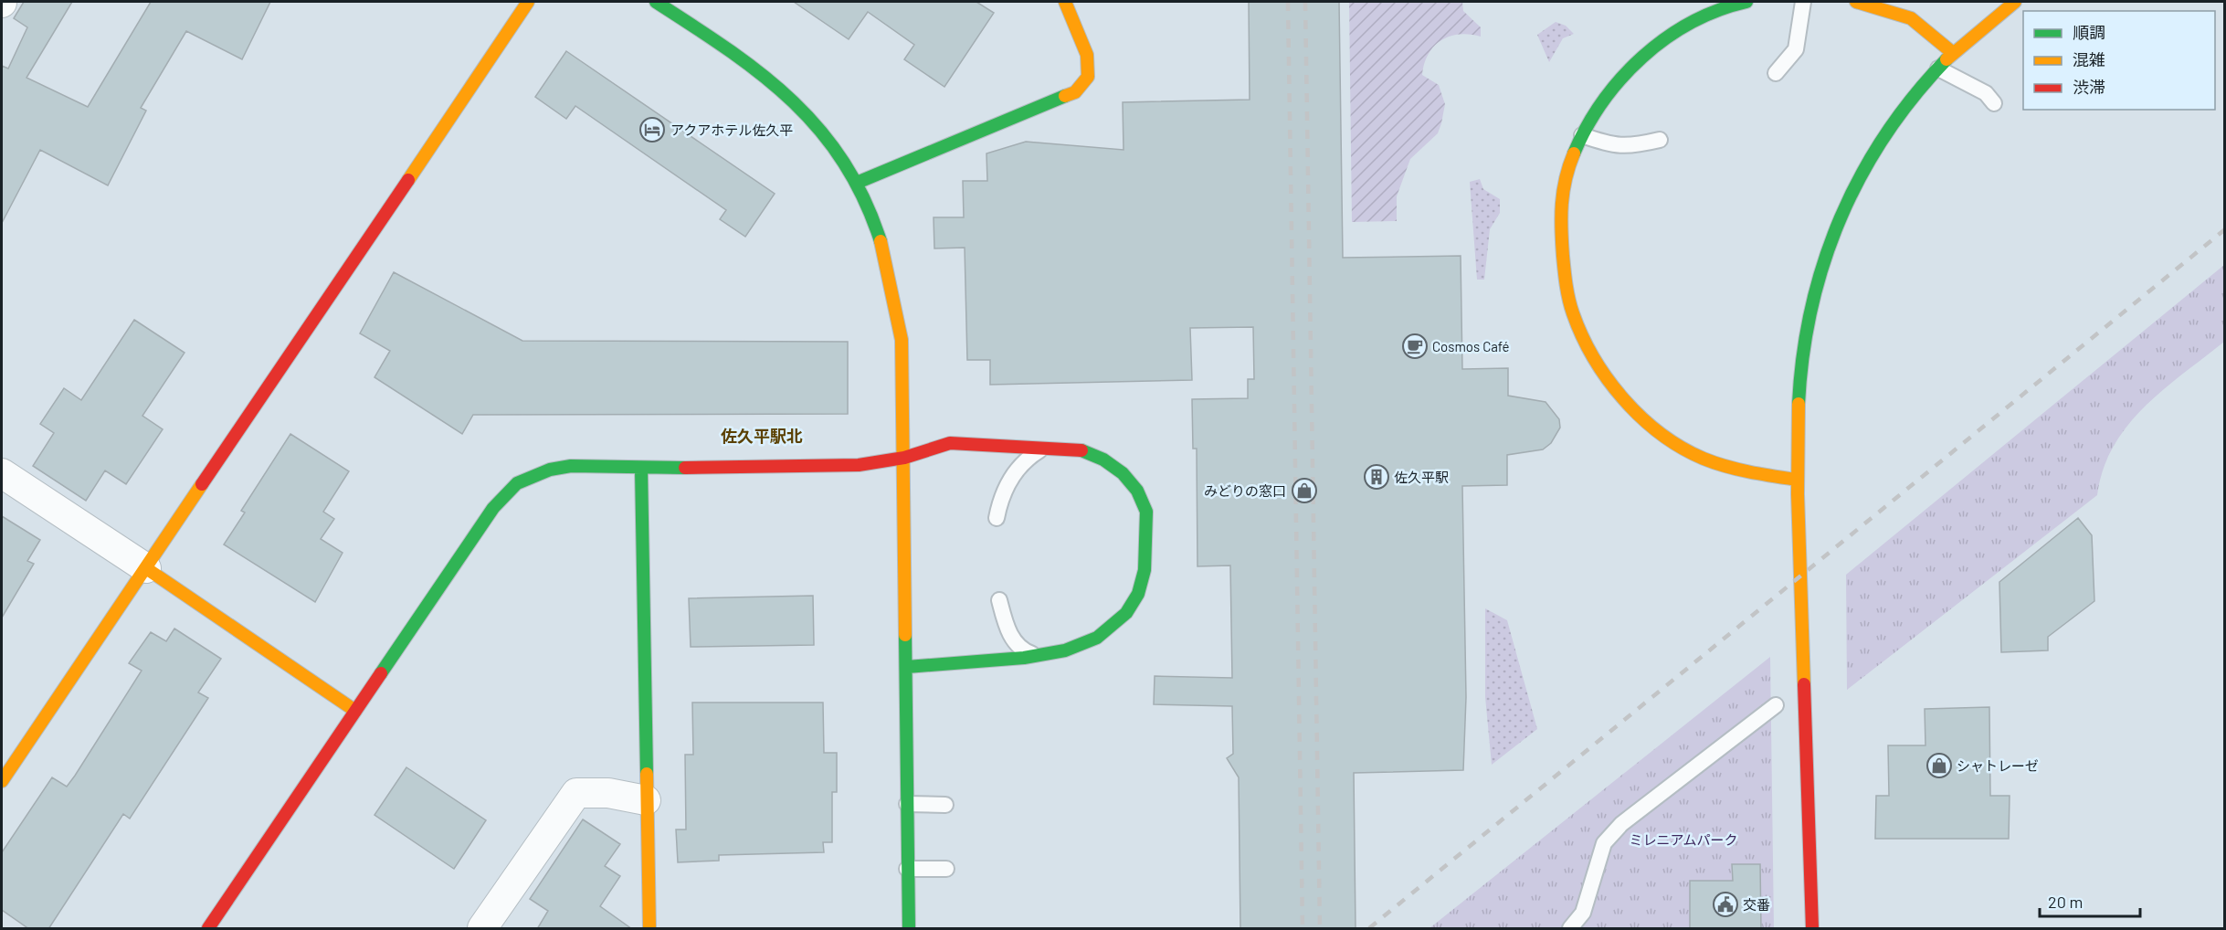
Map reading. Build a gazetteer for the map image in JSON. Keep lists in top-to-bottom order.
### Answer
{
  "districts": ["佐久平駅北"],
  "parks": ["ミレニアムパーク"],
  "places": {
    "hotel": ["アクアホテル佐久平"],
    "cafe": ["Cosmos Café"],
    "building": ["佐久平駅"],
    "shop": ["みどりの窓口", "シャトレーゼ"],
    "public building": ["交番"]
  },
  "legend": ["順調", "混雑", "渋滞"],
  "scale_bar": "20 m"
}
